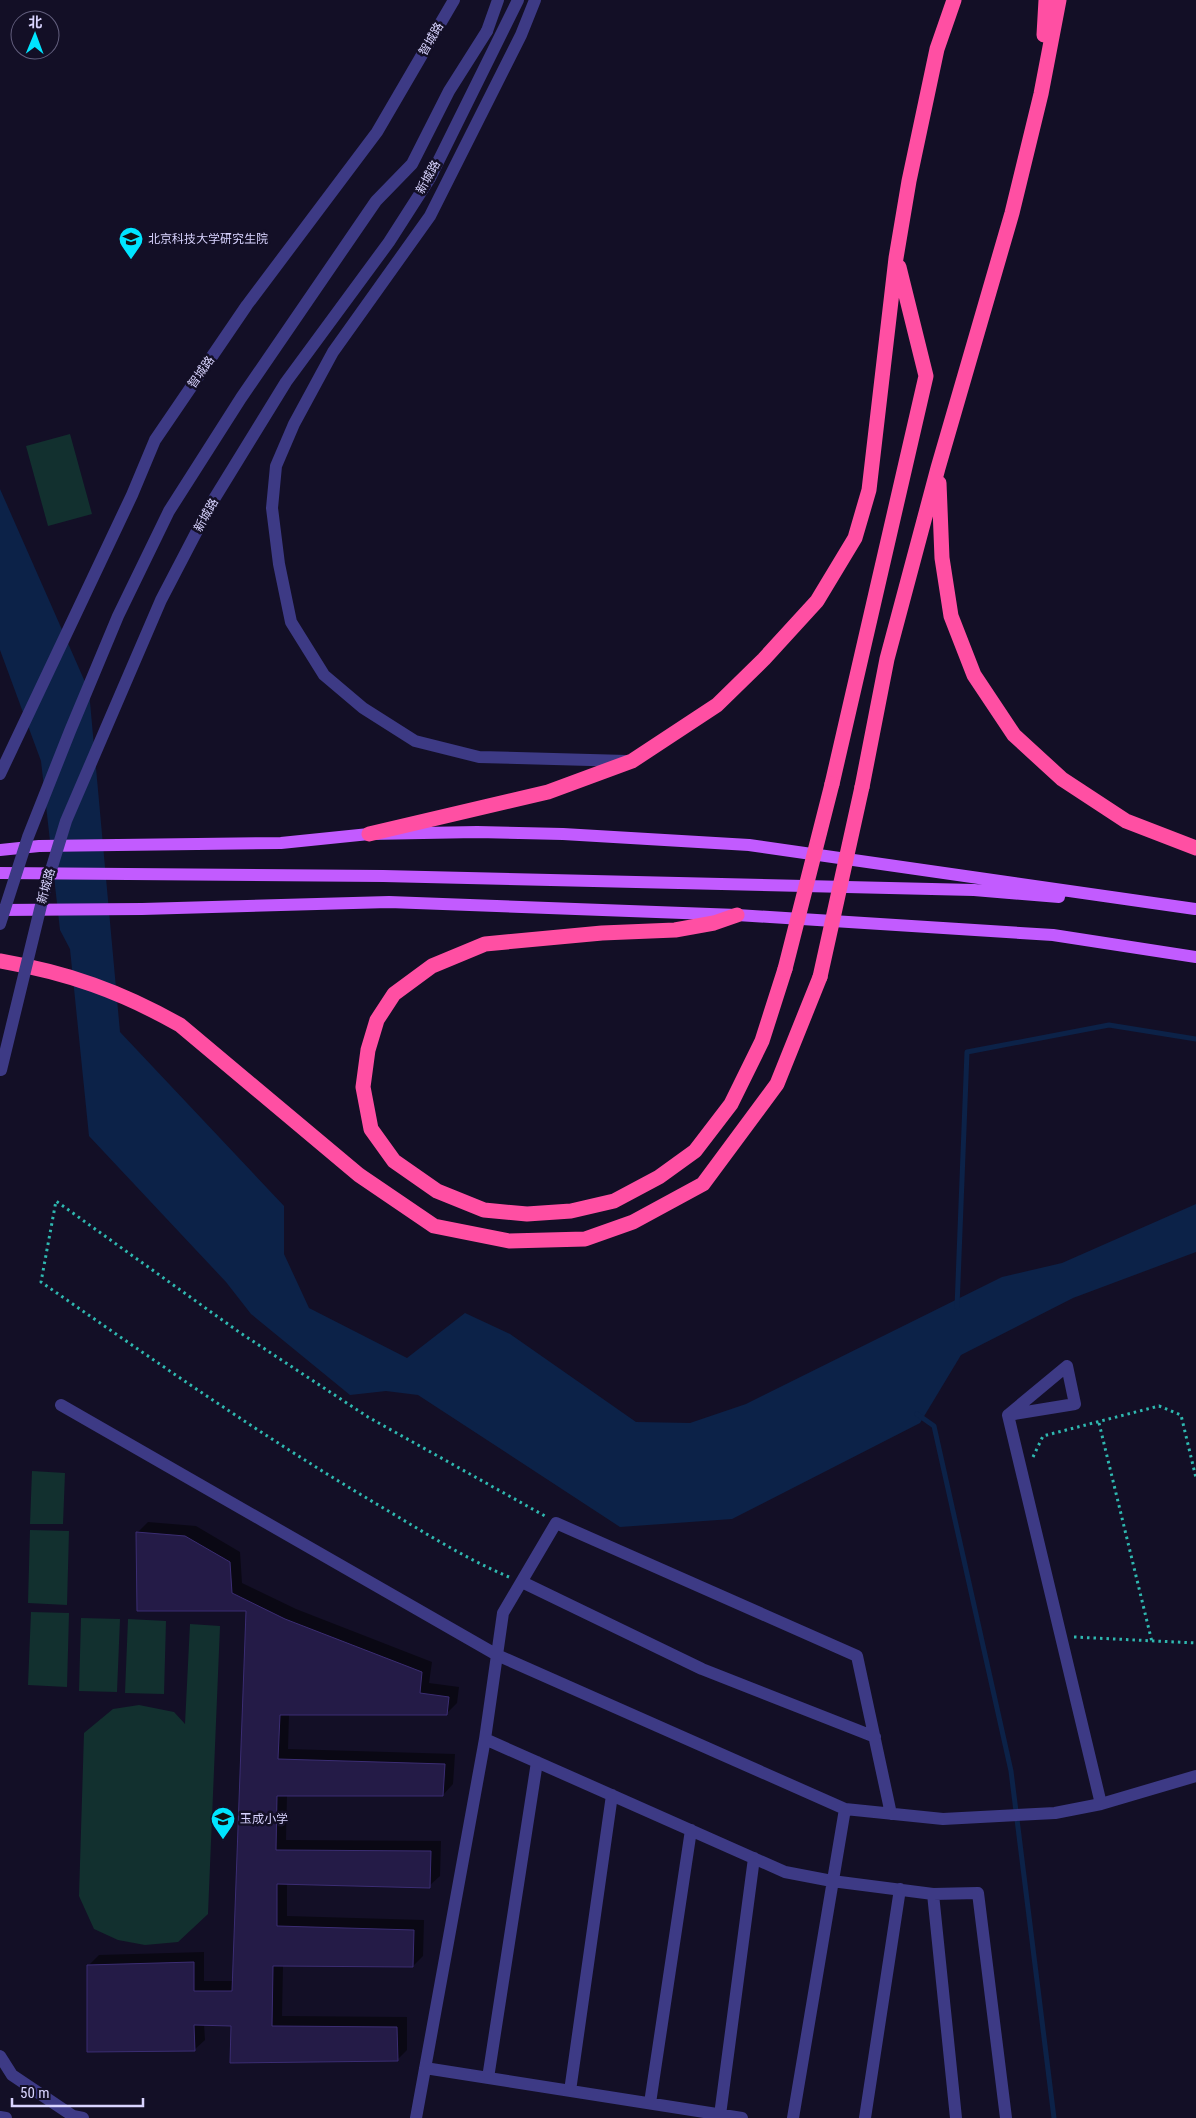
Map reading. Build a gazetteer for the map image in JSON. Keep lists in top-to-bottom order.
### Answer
{
  "streets": {
    "street": ["智城路", "新城路"]
  },
  "places": {
    "school or university": ["北京科技大学研究生院", "玉成小学"]
  },
  "scale_bar": "50 m",
  "north": "top"
}
